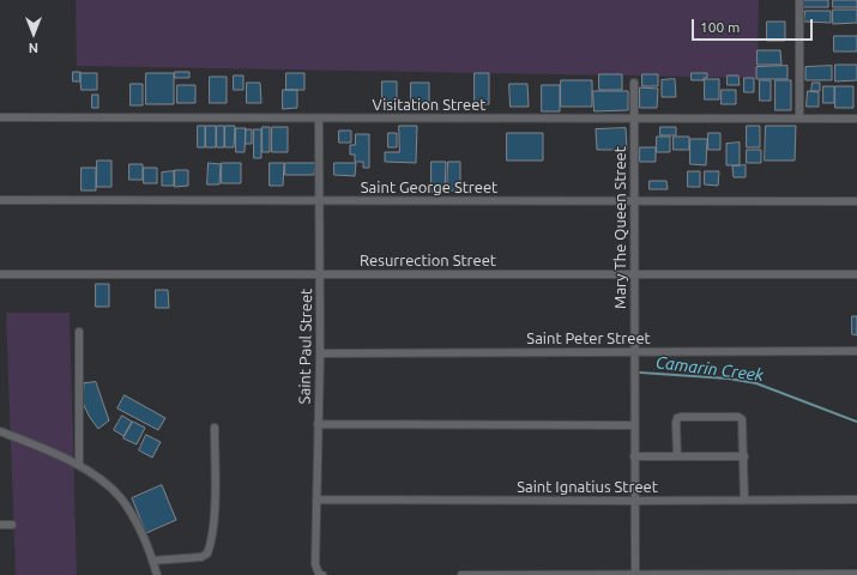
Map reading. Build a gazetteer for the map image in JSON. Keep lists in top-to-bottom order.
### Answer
{
  "streets": {
    "street": [
      "Visitation Street",
      "Saint George Street",
      "Mary The Queen Street",
      "Resurrection Street",
      "Saint Peter Street",
      "Saint Paul Street",
      "Saint Ignatius Street"
    ]
  },
  "crossings": [
    ["Visitation Street", "Mary The Queen Street"],
    ["Visitation Street", "Saint Paul Street"],
    ["Saint George Street", "Mary The Queen Street"],
    ["Saint George Street", "Saint Paul Street"],
    ["Mary The Queen Street", "Resurrection Street"],
    ["Mary The Queen Street", "Saint Peter Street"],
    ["Mary The Queen Street", "Saint Ignatius Street"],
    ["Resurrection Street", "Saint Paul Street"],
    ["Saint Peter Street", "Saint Paul Street"],
    ["Saint Paul Street", "Saint Ignatius Street"]
  ],
  "water": ["Camarin Creek"],
  "scale_bar": "100 m",
  "north": "bottom"
}
